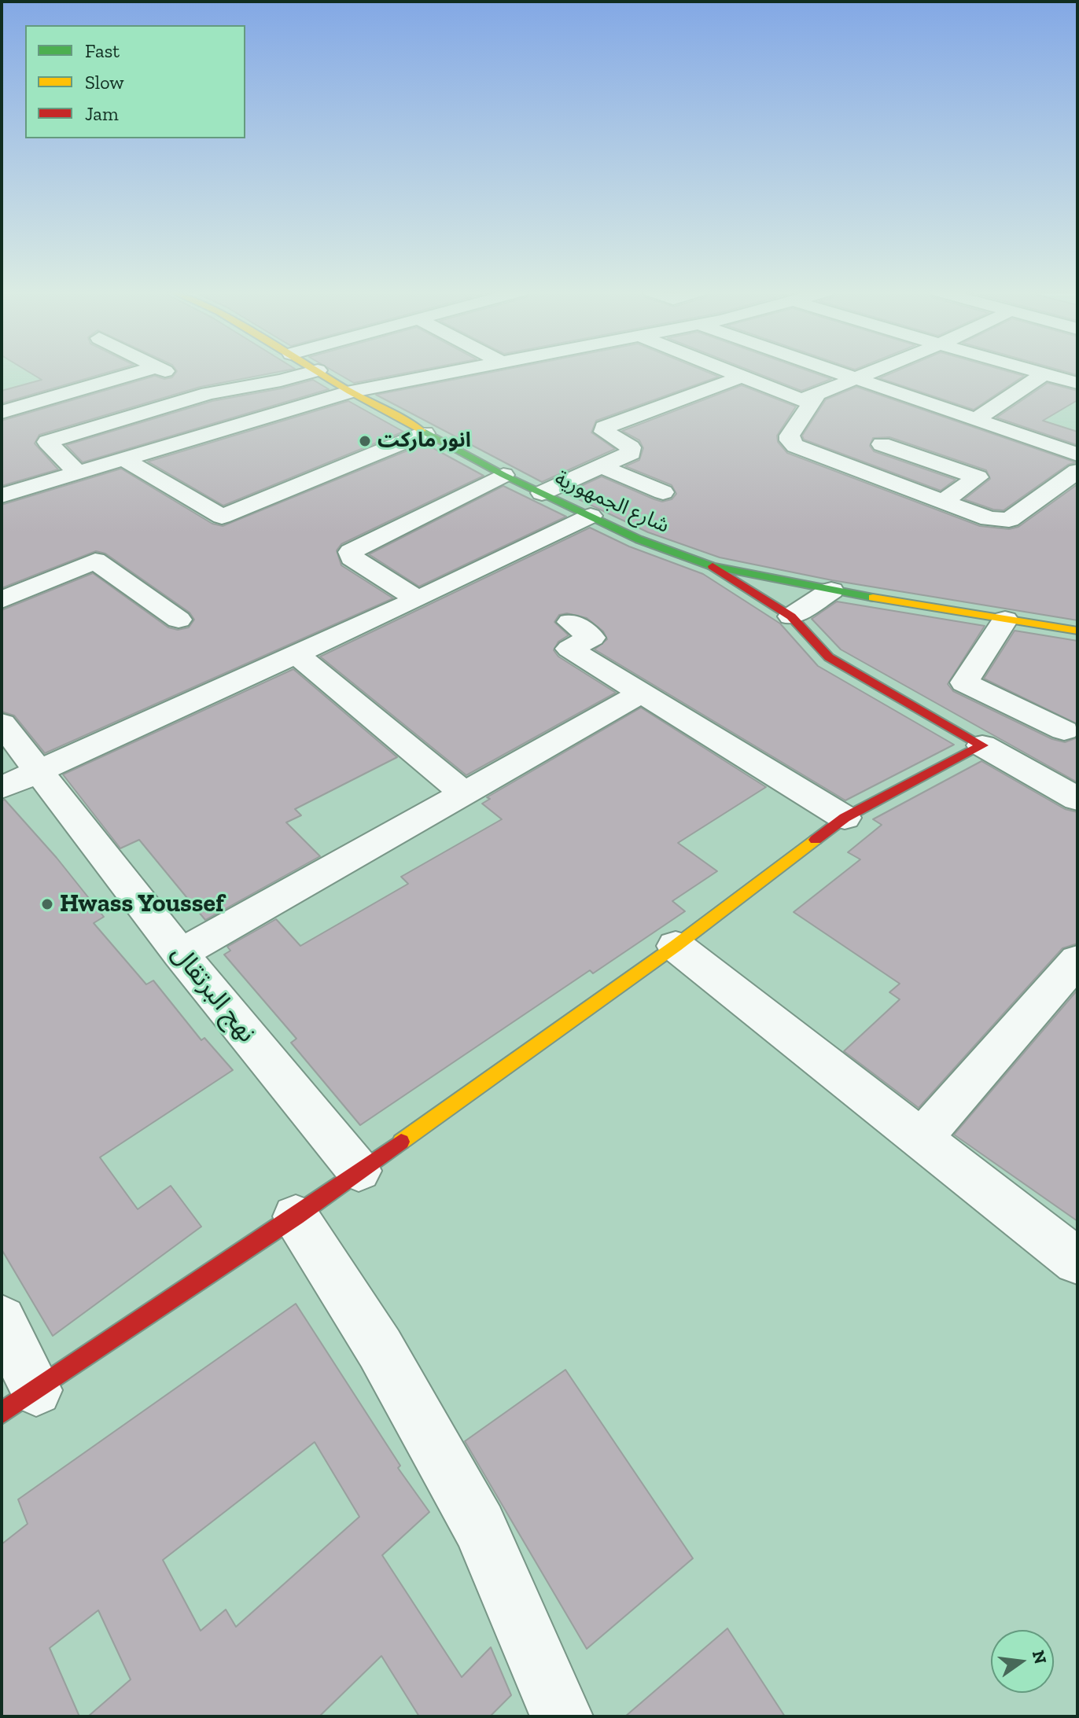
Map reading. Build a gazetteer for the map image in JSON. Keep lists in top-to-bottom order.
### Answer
{
  "streets": {
    "street": ["شارع الجمهورية", "نهج البرتقال"]
  },
  "places": ["انور ماركت", "Hwass Youssef"],
  "legend": ["Fast", "Slow", "Jam"],
  "north": "right"
}
